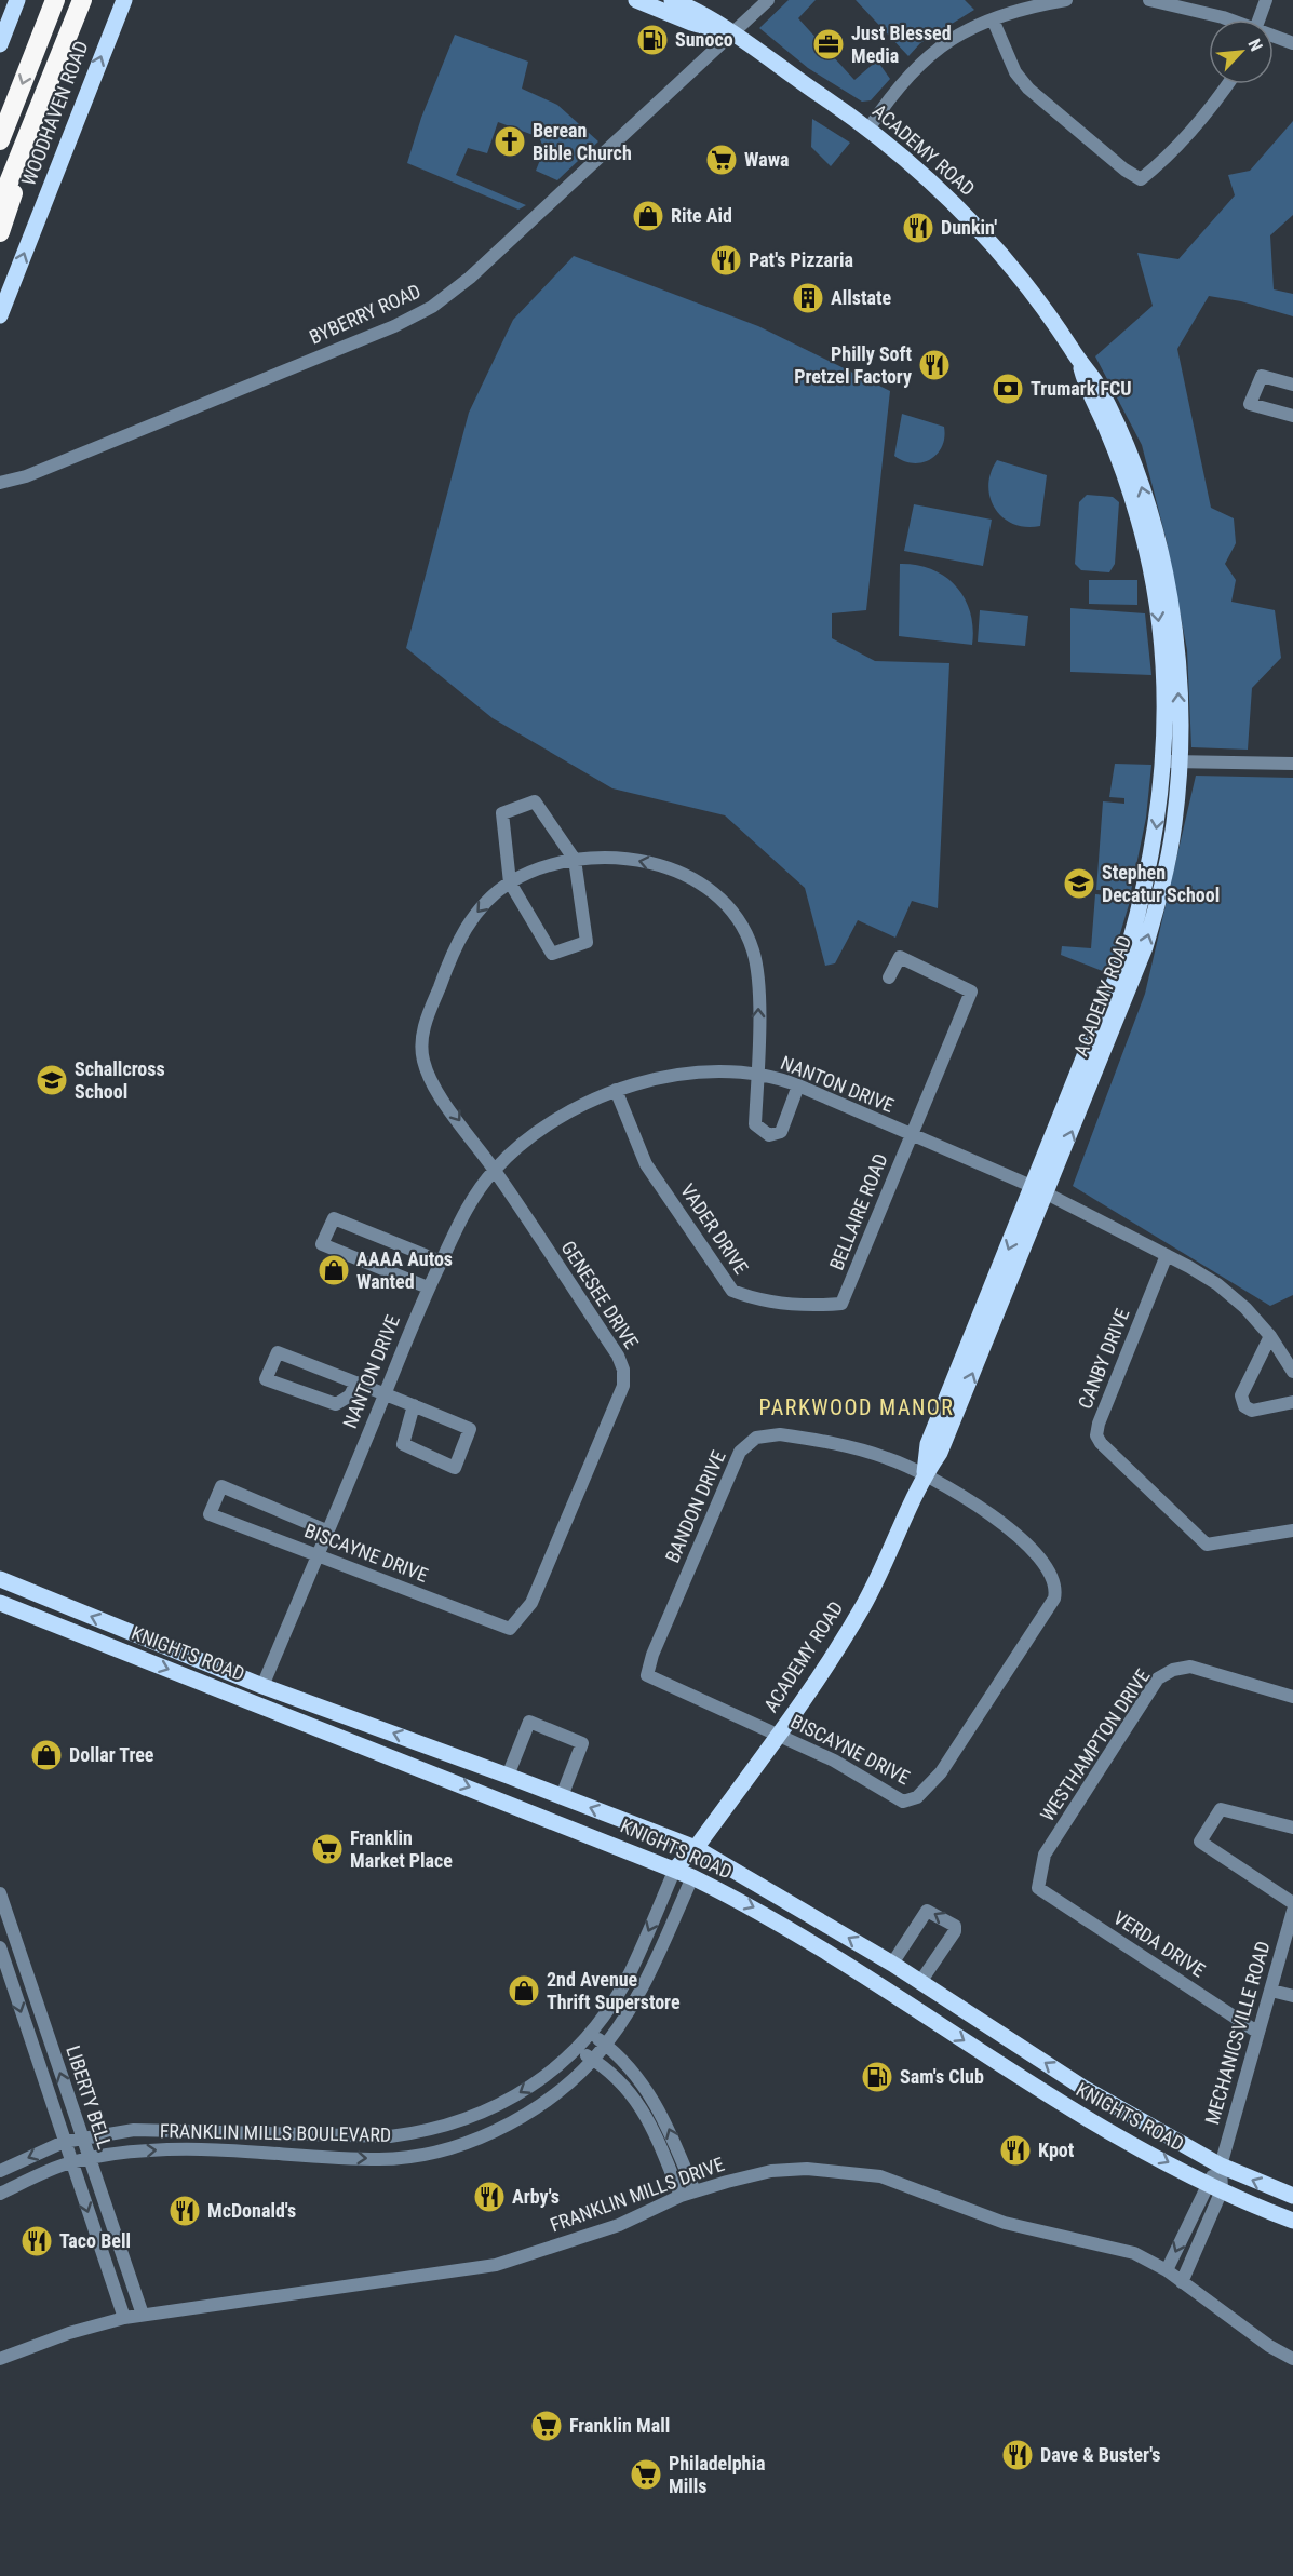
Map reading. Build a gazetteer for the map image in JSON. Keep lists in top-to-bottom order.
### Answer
{
  "streets": {
    "highway": ["WOODHAVEN ROAD"],
    "main road": ["ACADEMY ROAD", "KNIGHTS ROAD"],
    "street": [
      "BYBERRY ROAD",
      "NANTON DRIVE",
      "BELLAIRE ROAD",
      "VADER DRIVE",
      "GENESEE DRIVE",
      "CANBY DRIVE",
      "BANDON DRIVE",
      "BISCAYNE DRIVE",
      "WESTHAMPTON DRIVE",
      "VERDA DRIVE",
      "MECHANICSVILLE ROAD",
      "LIBERTY BELL",
      "FRANKLIN MILLS BOULEVARD",
      "FRANKLIN MILLS DRIVE"
    ]
  },
  "crossings": [
    ["ACADEMY ROAD", "BYBERRY ROAD"],
    ["ACADEMY ROAD", "NANTON DRIVE"],
    ["ACADEMY ROAD", "BANDON DRIVE"],
    ["ACADEMY ROAD", "BISCAYNE DRIVE"],
    ["ACADEMY ROAD", "KNIGHTS ROAD"],
    ["ACADEMY ROAD", "FRANKLIN MILLS BOULEVARD"],
    ["NANTON DRIVE", "BELLAIRE ROAD"],
    ["NANTON DRIVE", "VADER DRIVE"],
    ["NANTON DRIVE", "GENESEE DRIVE"],
    ["NANTON DRIVE", "CANBY DRIVE"],
    ["NANTON DRIVE", "BISCAYNE DRIVE"],
    ["NANTON DRIVE", "KNIGHTS ROAD"],
    ["BELLAIRE ROAD", "VADER DRIVE"],
    ["GENESEE DRIVE", "BISCAYNE DRIVE"],
    ["BANDON DRIVE", "BISCAYNE DRIVE"],
    ["KNIGHTS ROAD", "MECHANICSVILLE ROAD"],
    ["KNIGHTS ROAD", "FRANKLIN MILLS BOULEVARD"],
    ["WESTHAMPTON DRIVE", "VERDA DRIVE"],
    ["VERDA DRIVE", "MECHANICSVILLE ROAD"],
    ["LIBERTY BELL", "FRANKLIN MILLS BOULEVARD"],
    ["LIBERTY BELL", "FRANKLIN MILLS DRIVE"]
  ],
  "districts": ["PARKWOOD MANOR"],
  "places": {
    "fuel station": ["Sunoco", "Sam's Club"],
    "office": ["Just Blessed Media"],
    "church": ["Berean Bible Church"],
    "supermarket": [
      "Wawa",
      "Franklin Market Place",
      "Franklin Mall",
      "Philadelphia Mills"
    ],
    "shop": [
      "Rite Aid",
      "AAAA Autos Wanted",
      "Dollar Tree",
      "2nd Avenue Thrift Superstore"
    ],
    "restaurant": [
      "Dunkin'",
      "Pat's Pizzaria",
      "Philly Soft Pretzel Factory",
      "Kpot",
      "Arby's",
      "McDonald's",
      "Taco Bell",
      "Dave & Buster's"
    ],
    "building": ["Allstate"],
    "bank": ["Trumark FCU"],
    "school or university": ["Stephen Decatur School", "Schallcross School"]
  },
  "north": "top right"
}
